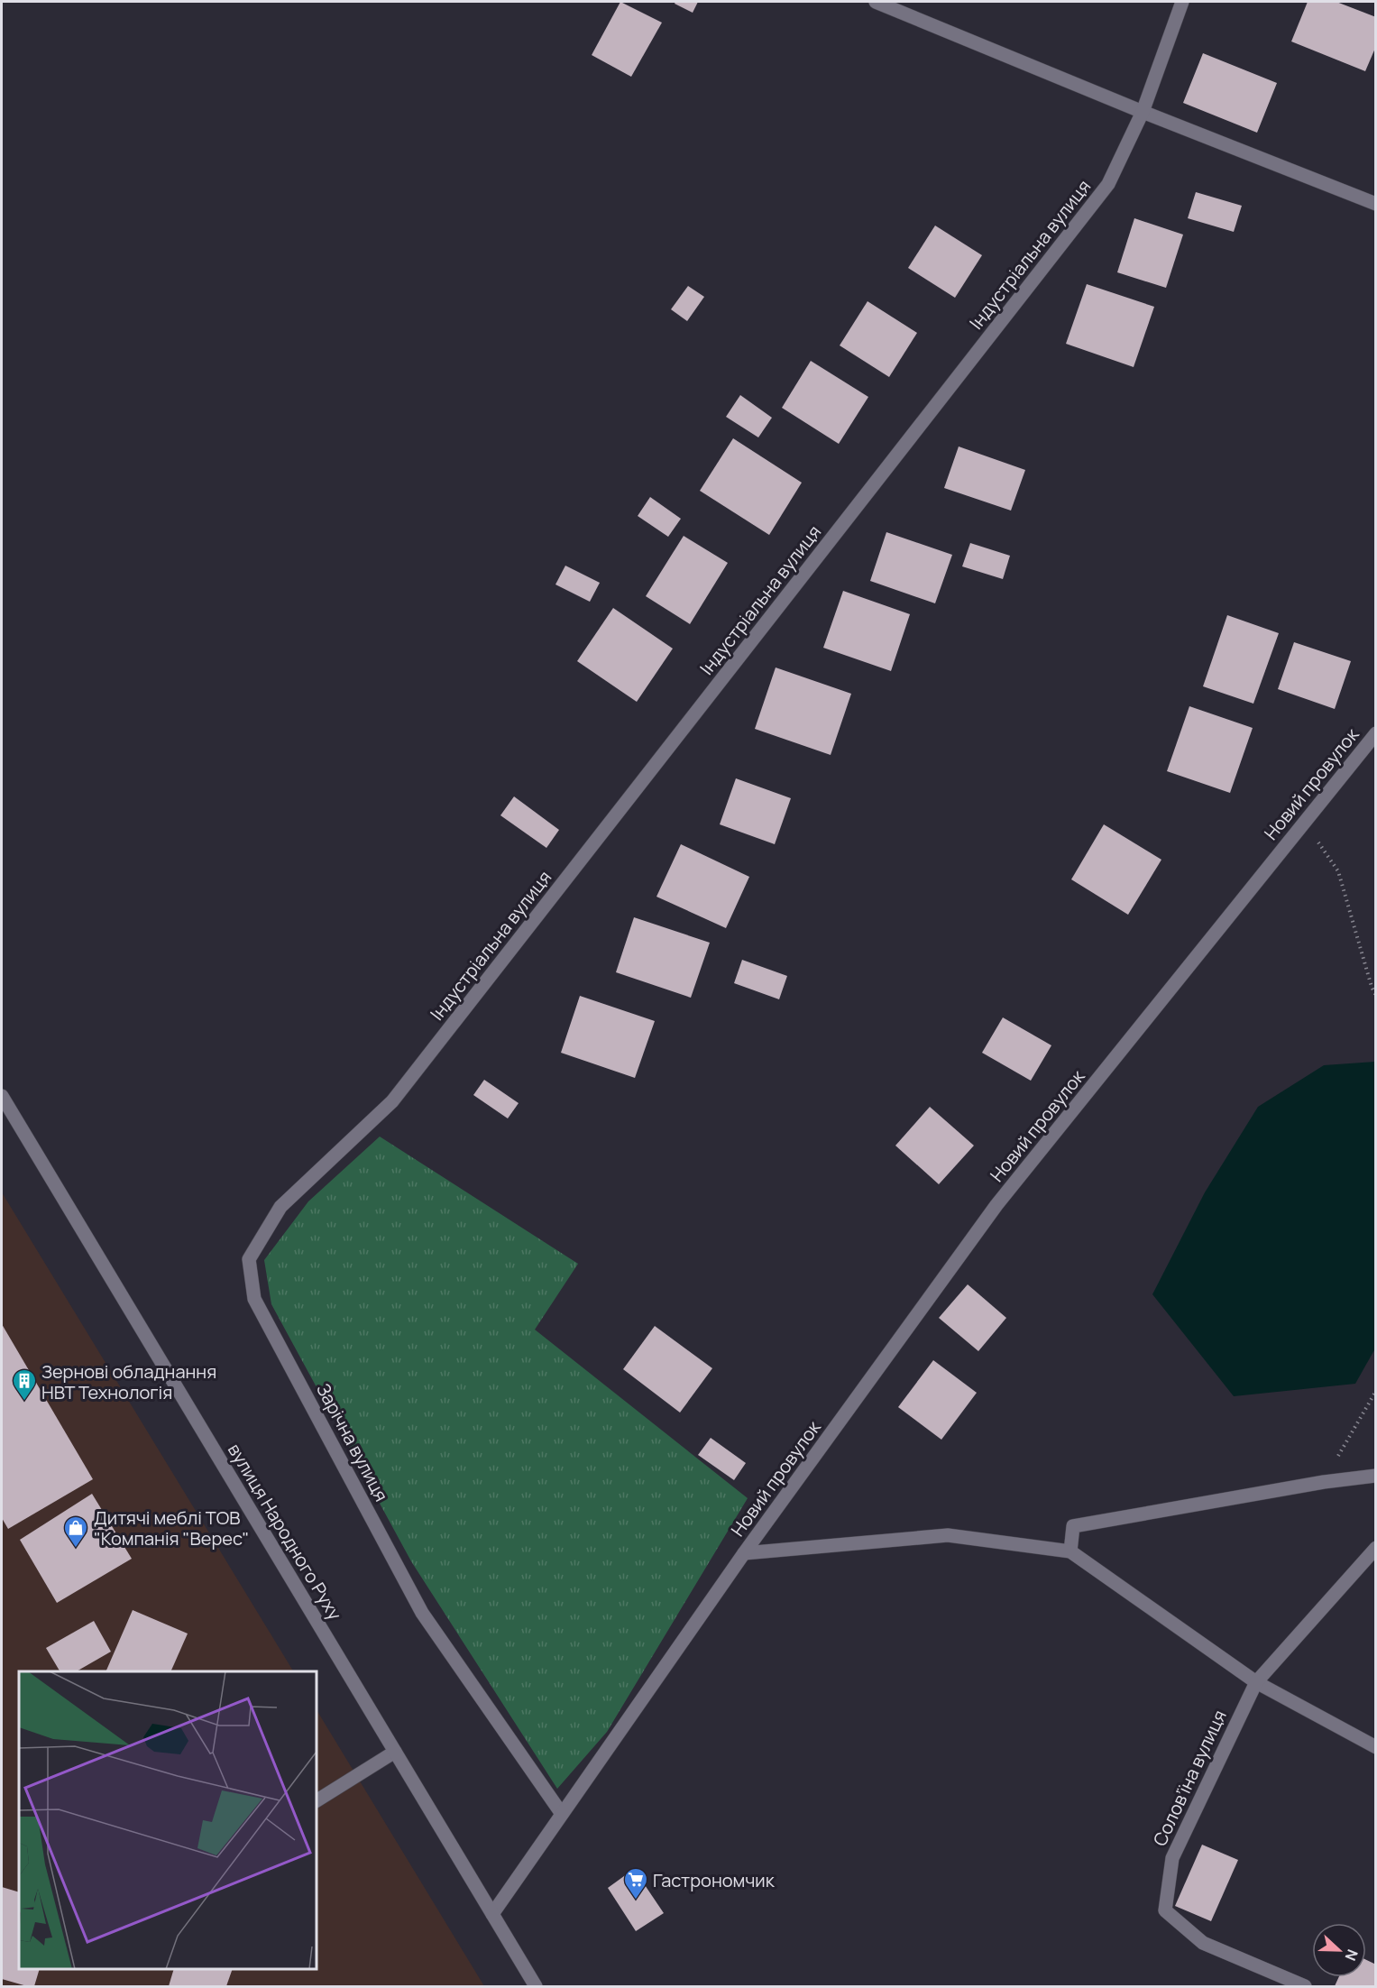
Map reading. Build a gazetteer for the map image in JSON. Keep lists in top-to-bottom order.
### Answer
{
  "streets": {
    "street": [
      "Індустріальна вулиця",
      "Новий провулок",
      "Зарічна вулиця",
      "вулиця Народного Руху",
      "Соловʼїна вулиця"
    ]
  },
  "crossings": [
    ["Індустріальна вулиця", "Зарічна вулиця"],
    ["Новий провулок", "Зарічна вулиця"],
    ["Новий провулок", "вулиця Народного Руху"]
  ],
  "places": {
    "building": ["Зернові обладнання НВТ Технологія"],
    "shop": ["Дитячі меблі ТОВ \"Компанія \"Верес\""],
    "supermarket": ["Гастрономчик"]
  },
  "north": "right"
}
